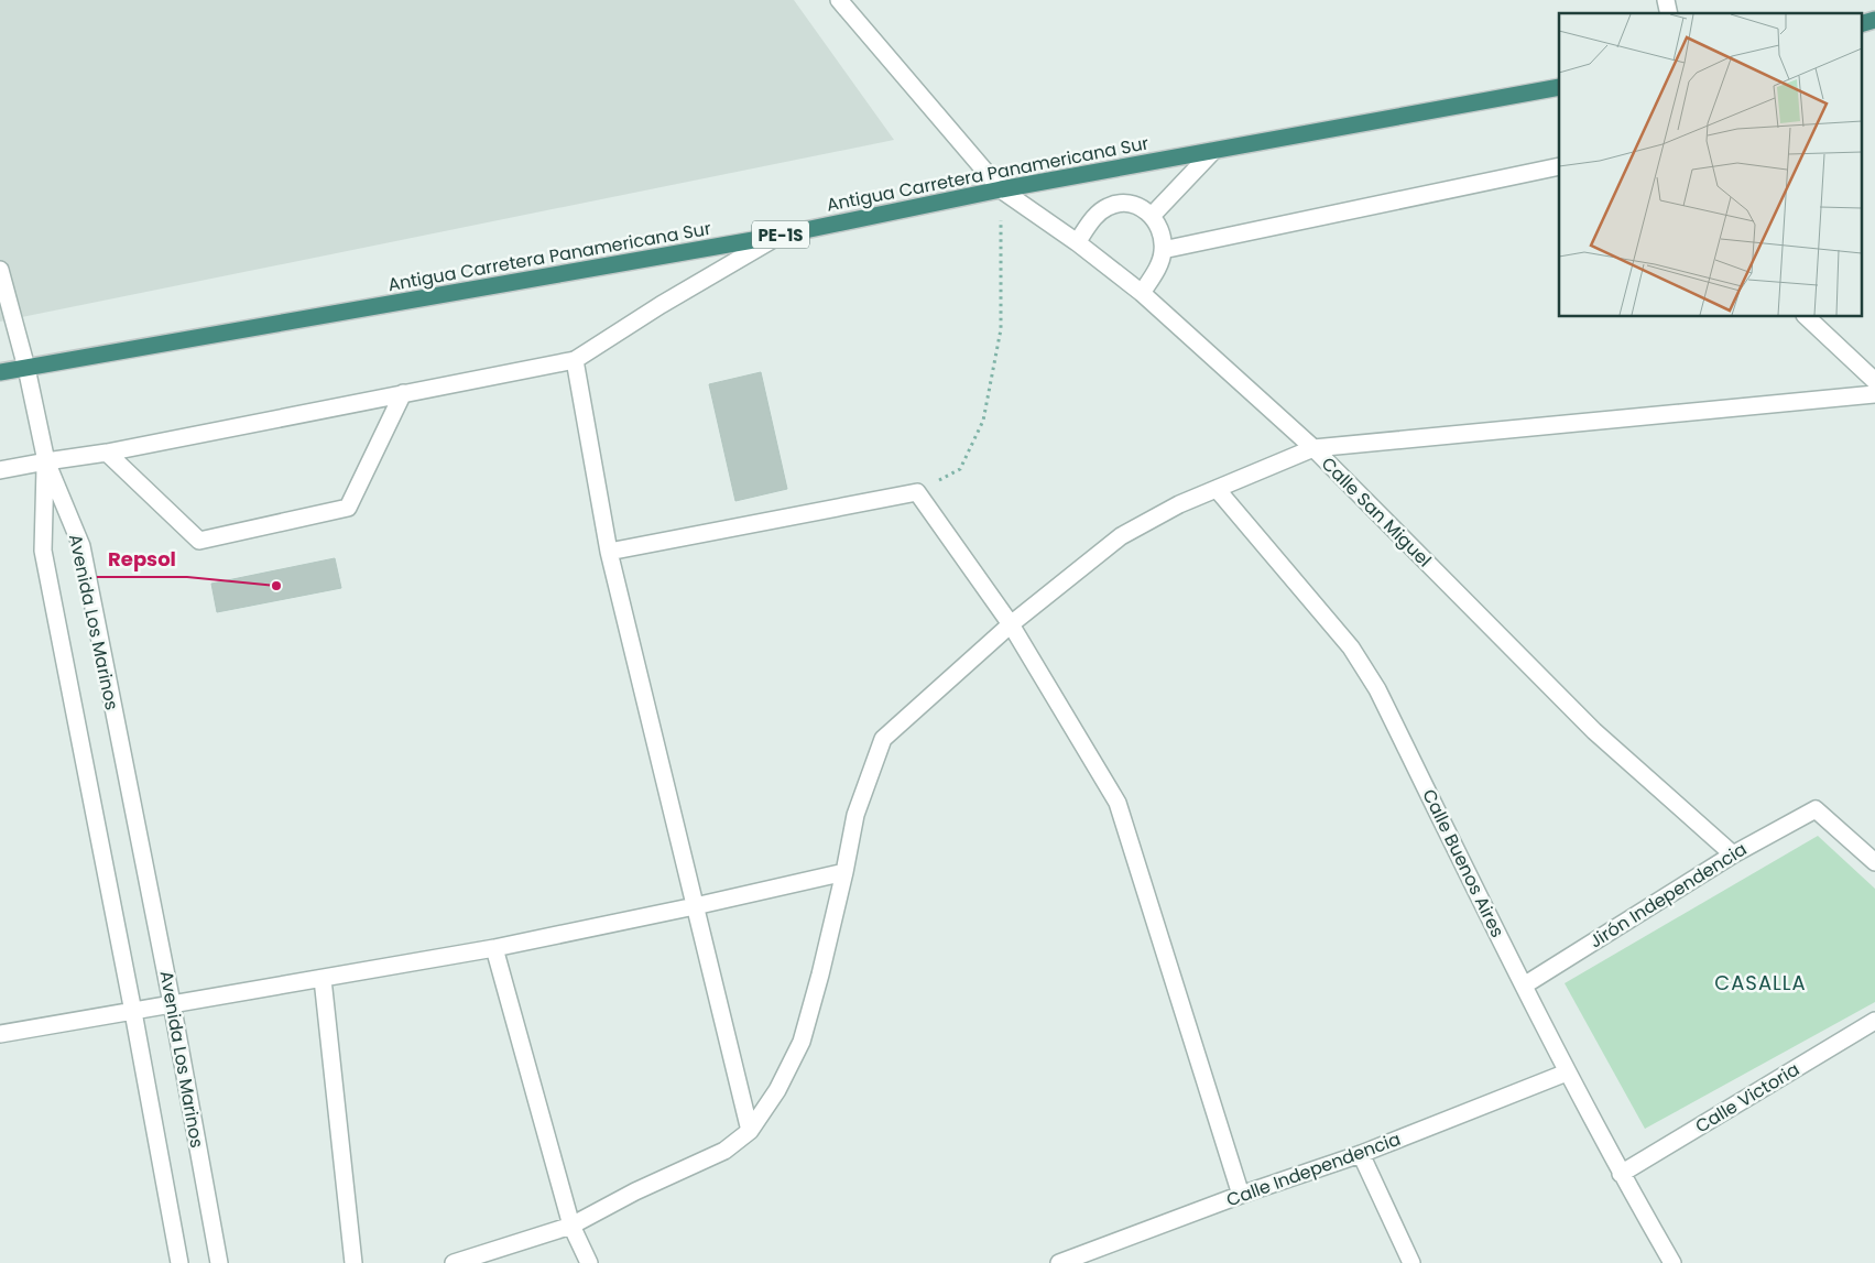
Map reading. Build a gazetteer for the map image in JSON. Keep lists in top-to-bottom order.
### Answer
{
  "streets": {
    "highway": ["Antigua Carretera Panamericana Sur", "PE-1S"],
    "street": [
      "Calle San Miguel",
      "Avenida Los Marinos",
      "Calle Buenos Aires",
      "Jirón Independencia",
      "Calle Victoria",
      "Calle Independencia"
    ]
  },
  "crossings": [
    ["Antigua Carretera Panamericana Sur", "Calle San Miguel"],
    ["Calle San Miguel", "Jirón Independencia"],
    ["Calle Buenos Aires", "Jirón Independencia"],
    ["Calle Buenos Aires", "Calle Victoria"],
    ["Calle Buenos Aires", "Calle Independencia"]
  ],
  "districts": ["CASALLA"],
  "places": ["Repsol"]
}
